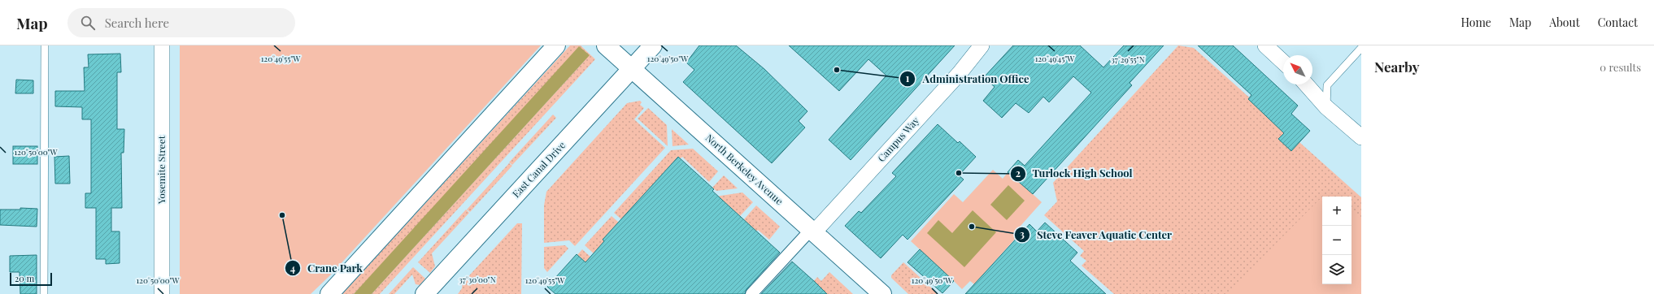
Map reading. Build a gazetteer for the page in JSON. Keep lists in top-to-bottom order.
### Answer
{
  "streets": {
    "main road": ["East Canal Drive", "North Berkeley Avenue"],
    "street": ["Campus Way", "Yosemite Street"]
  },
  "crossings": [
    ["Campus Way", "North Berkeley Avenue"],
    ["East Canal Drive", "North Berkeley Avenue"]
  ],
  "places": [
    "Administration Office",
    "Turlock High School",
    "Crane Park",
    "Steve Feaver Aquatic Center"
  ],
  "scale_bar": "20 m",
  "north": "top left",
  "page": {
    "header": "Map",
    "search": "Search here",
    "nav": [
      "Home",
      "Map",
      "About",
      "Contact"
    ],
    "heading": ["Nearby", "0 results"],
    "map_buttons": ["+", "−"],
    "scale": "20 m"
  },
  "coordinates": [
    "120°49'55\"W",
    "120°49'50\"W",
    "120°49'45\"W",
    "37°29'55\"N",
    "120°50'00\"W",
    "37°30'00\"N"
  ]
}
